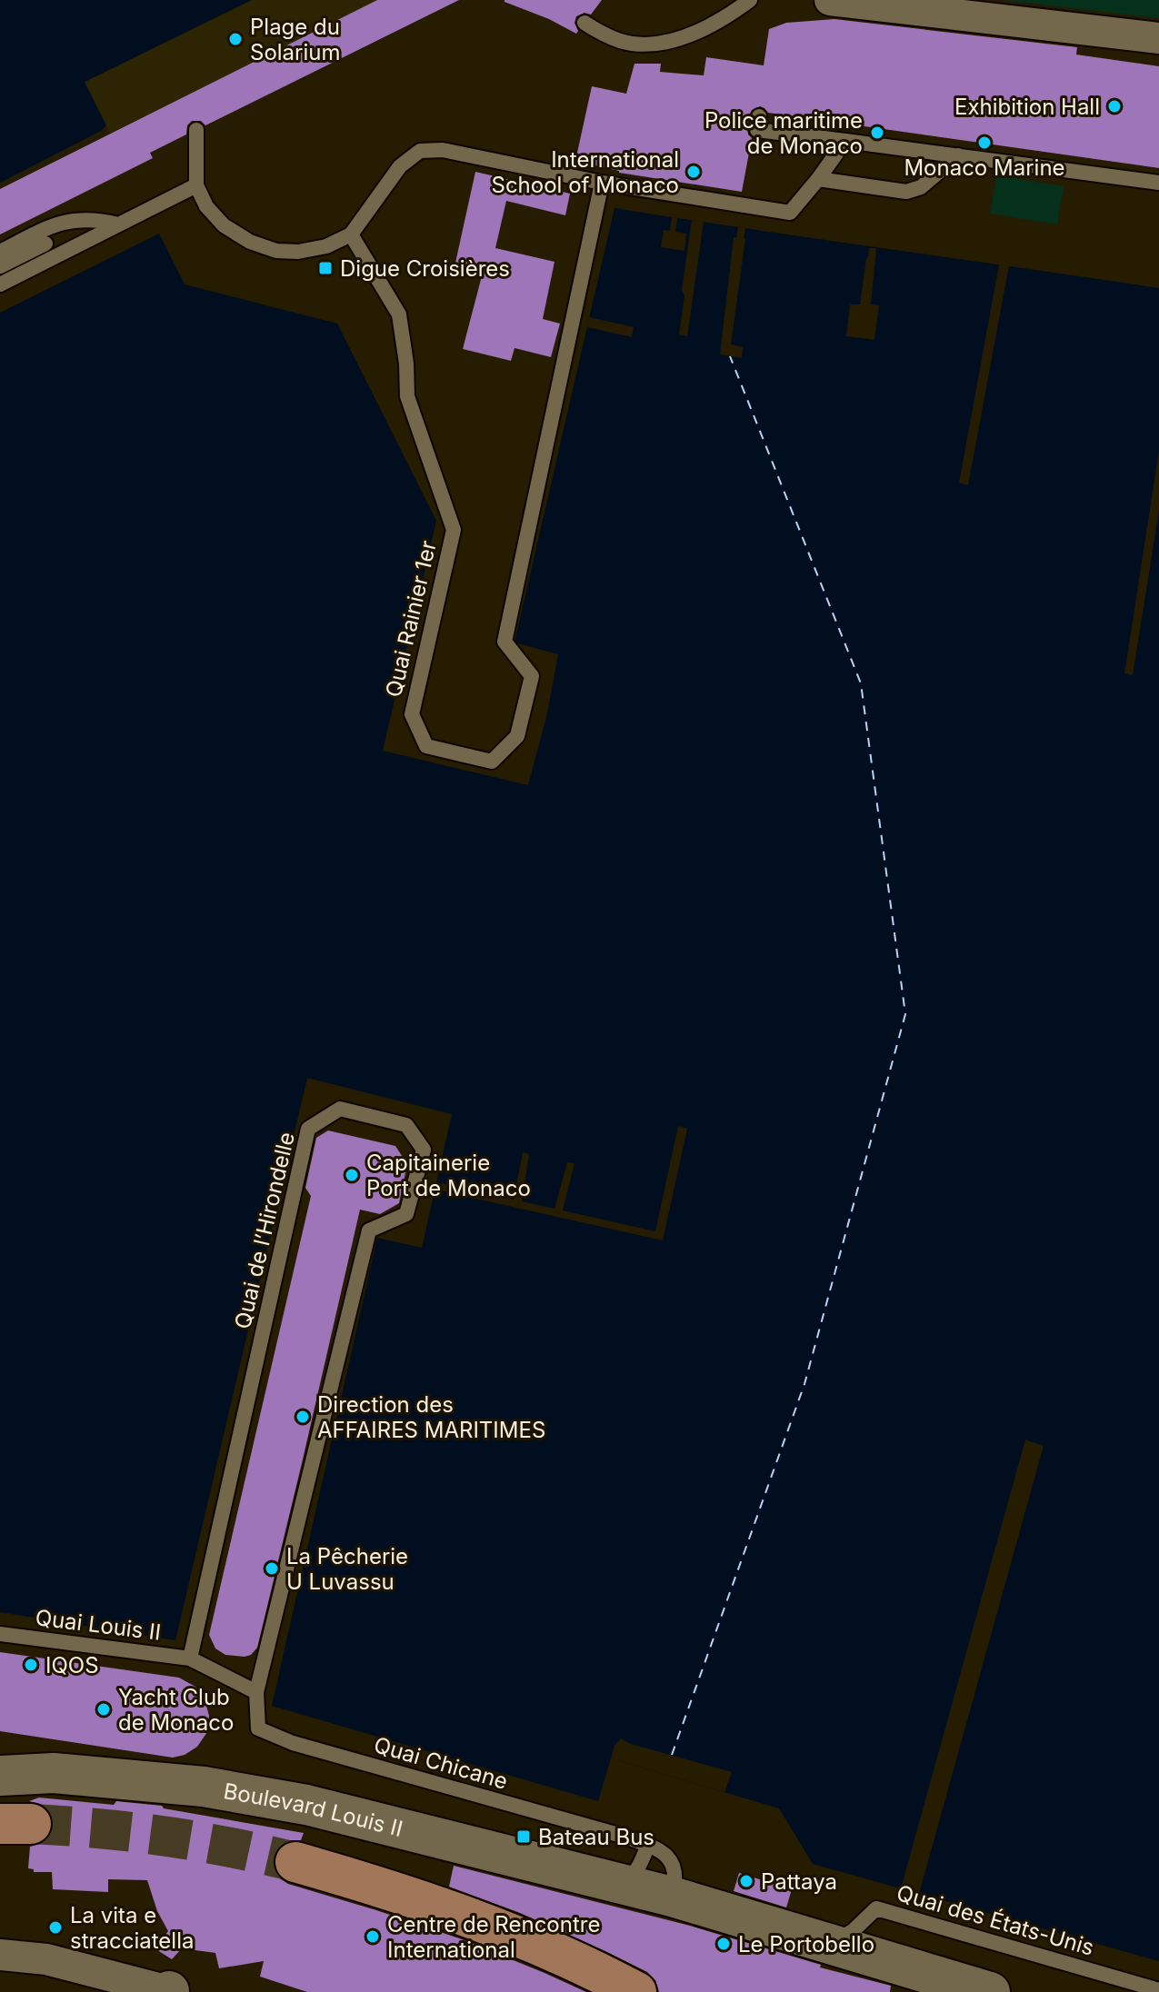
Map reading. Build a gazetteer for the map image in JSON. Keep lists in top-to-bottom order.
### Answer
{
  "streets": {
    "main road": ["Boulevard Louis II"],
    "lane": [
      "Quai Rainier 1er",
      "Quai de l’Hirondelle",
      "Quai Louis II",
      "Quai Chicane",
      "Quai des États-Unis"
    ]
  },
  "crossings": [
    ["Quai de l’Hirondelle", "Quai Louis II"],
    ["Quai de l’Hirondelle", "Quai Chicane"],
    ["Quai Louis II", "Quai Chicane"],
    ["Boulevard Louis II", "Quai des États-Unis"]
  ],
  "places": {
    "other": [
      "Plage du Solarium",
      "Exhibition Hall",
      "Police maritime de Monaco",
      "Monaco Marine",
      "International School of Monaco",
      "Capitainerie Port de Monaco",
      "Direction des AFFAIRES MARITIMES",
      "La Pêcherie U Luvassu",
      "IQOS",
      "Yacht Club de Monaco",
      "Pattaya",
      "La vita e stracciatella",
      "Centre de Rencontre International",
      "Le Portobello"
    ],
    "transit": ["Digue Croisières", "Bateau Bus"]
  }
}
